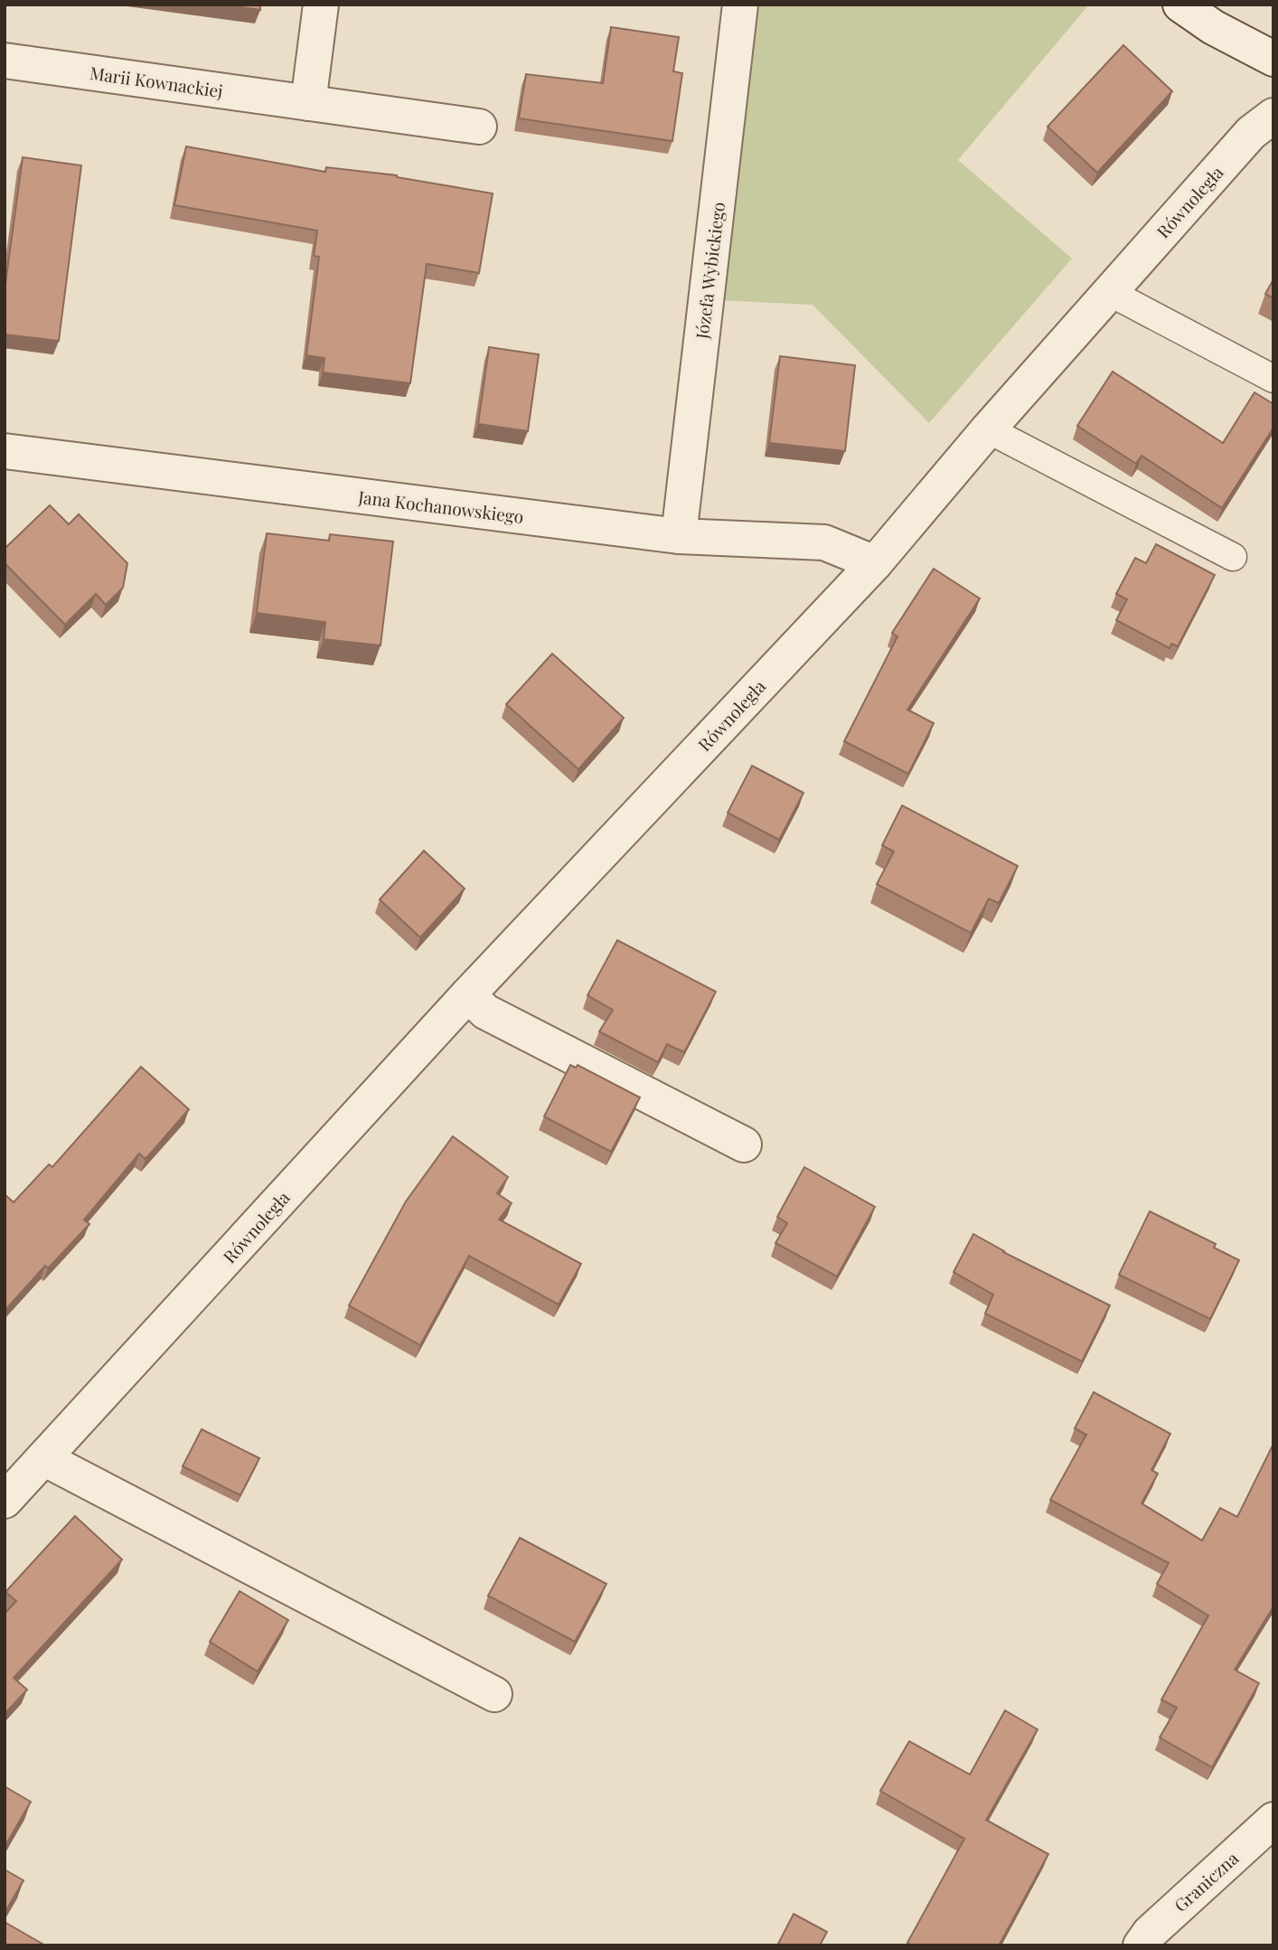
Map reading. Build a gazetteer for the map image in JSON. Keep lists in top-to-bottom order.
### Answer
{
  "streets": {
    "street": [
      "Marii Kownackiej",
      "Równoległa",
      "Józefa Wybickiego",
      "Jana Kochanowskiego",
      "Graniczna"
    ]
  },
  "crossings": [
    ["Równoległa", "Jana Kochanowskiego"],
    ["Józefa Wybickiego", "Jana Kochanowskiego"]
  ]
}
